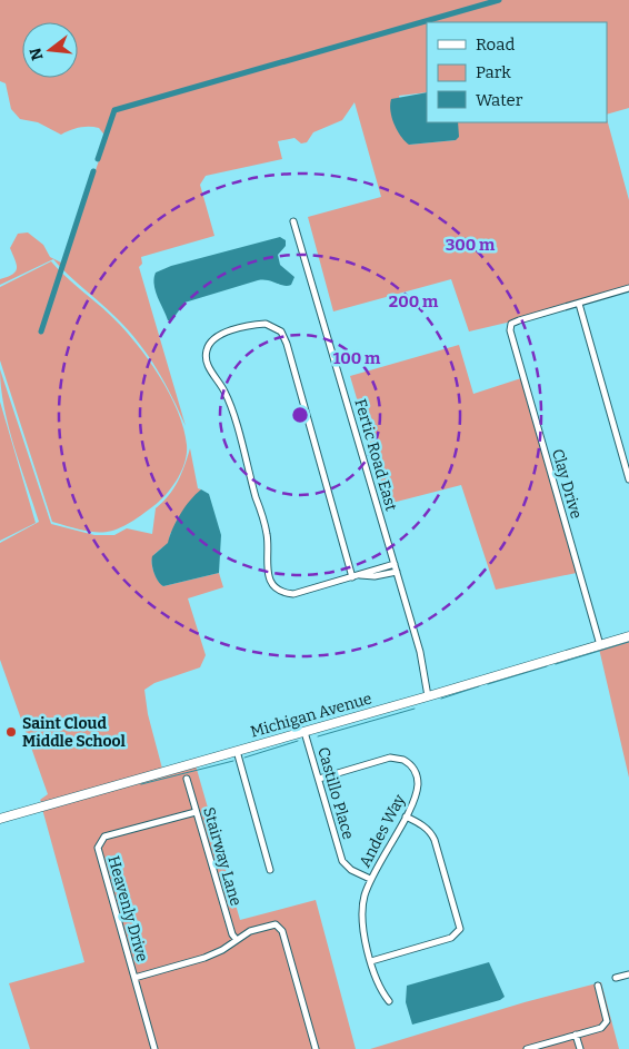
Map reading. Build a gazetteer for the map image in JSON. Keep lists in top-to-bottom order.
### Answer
{
  "streets": {
    "street": [
      "Fertic Road East",
      "Clay Drive",
      "Michigan Avenue",
      "Castillo Place",
      "Andes Way",
      "Stairway Lane",
      "Heavenly Drive"
    ]
  },
  "crossings": [
    ["Fertic Road East", "Michigan Avenue"],
    ["Clay Drive", "Michigan Avenue"],
    ["Michigan Avenue", "Castillo Place"],
    ["Castillo Place", "Andes Way"],
    ["Stairway Lane", "Heavenly Drive"]
  ],
  "places": ["Saint Cloud Middle School"],
  "legend": ["Road", "Park", "Water"],
  "north": "left",
  "rings": ["300 m", "200 m", "100 m"]
}
